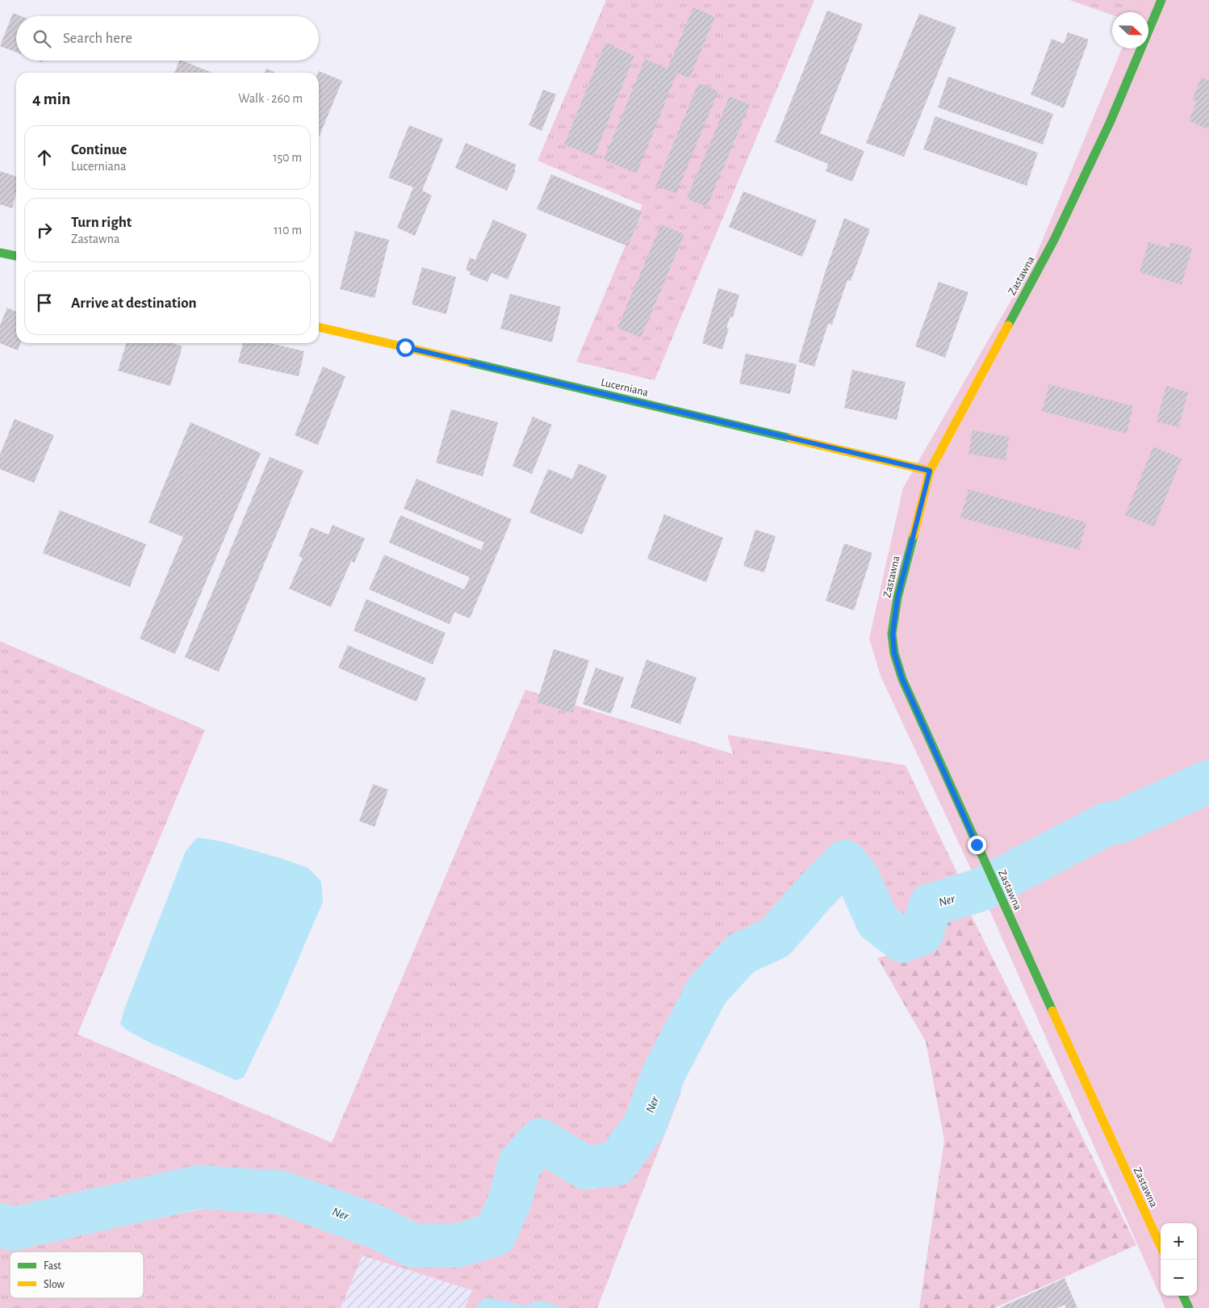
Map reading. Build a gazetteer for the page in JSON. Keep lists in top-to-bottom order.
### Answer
{
  "streets": {
    "street": ["Zastawna", "Lucerniana"]
  },
  "crossings": [
    ["Zastawna", "Lucerniana"]
  ],
  "water": ["Ner"],
  "legend": ["Fast", "Slow"],
  "north": "right",
  "page": {
    "search": "Search here",
    "heading": ["4 min", "Walk · 260 m"],
    "list": [
      ["Continue", "Lucerniana", "150 m"],
      ["Turn right", "Zastawna", "110 m"],
      "Arrive at destination"
    ],
    "map_buttons": ["+", "−"]
  }
}
